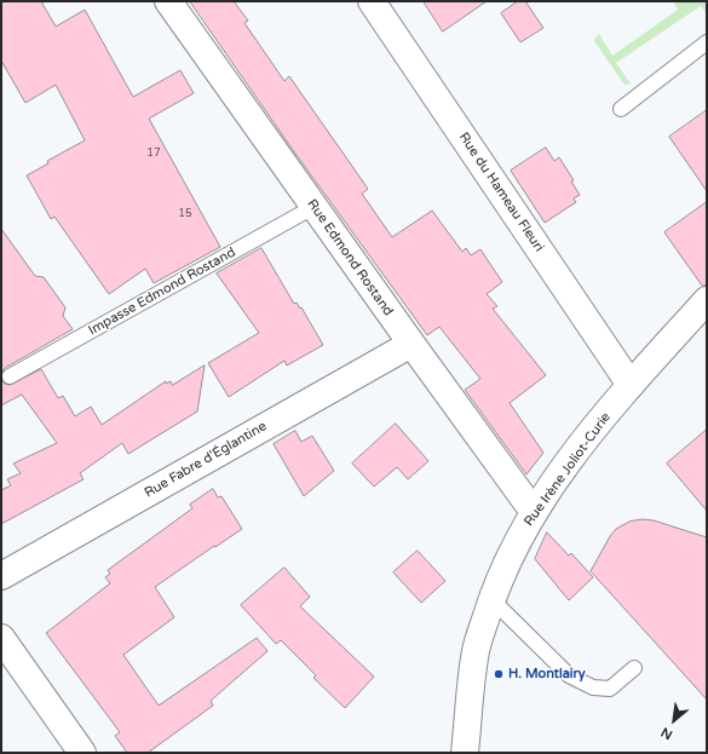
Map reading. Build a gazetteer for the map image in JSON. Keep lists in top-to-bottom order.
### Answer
{
  "streets": {
    "street": [
      "Rue du Hameau Fleuri",
      "Rue Edmond Rostand",
      "Rue Fabre d'Églantine",
      "Rue Irène Joliot-Curie"
    ],
    "lane": ["Impasse Edmond Rostand"]
  },
  "crossings": [
    ["Rue du Hameau Fleuri", "Rue Irène Joliot-Curie"],
    ["Rue Edmond Rostand", "Impasse Edmond Rostand"],
    ["Rue Edmond Rostand", "Rue Fabre d'Églantine"],
    ["Rue Edmond Rostand", "Rue Irène Joliot-Curie"]
  ],
  "places": ["H. Montlairy"],
  "house_numbers": ["17", "15"],
  "north": "bottom left"
}
